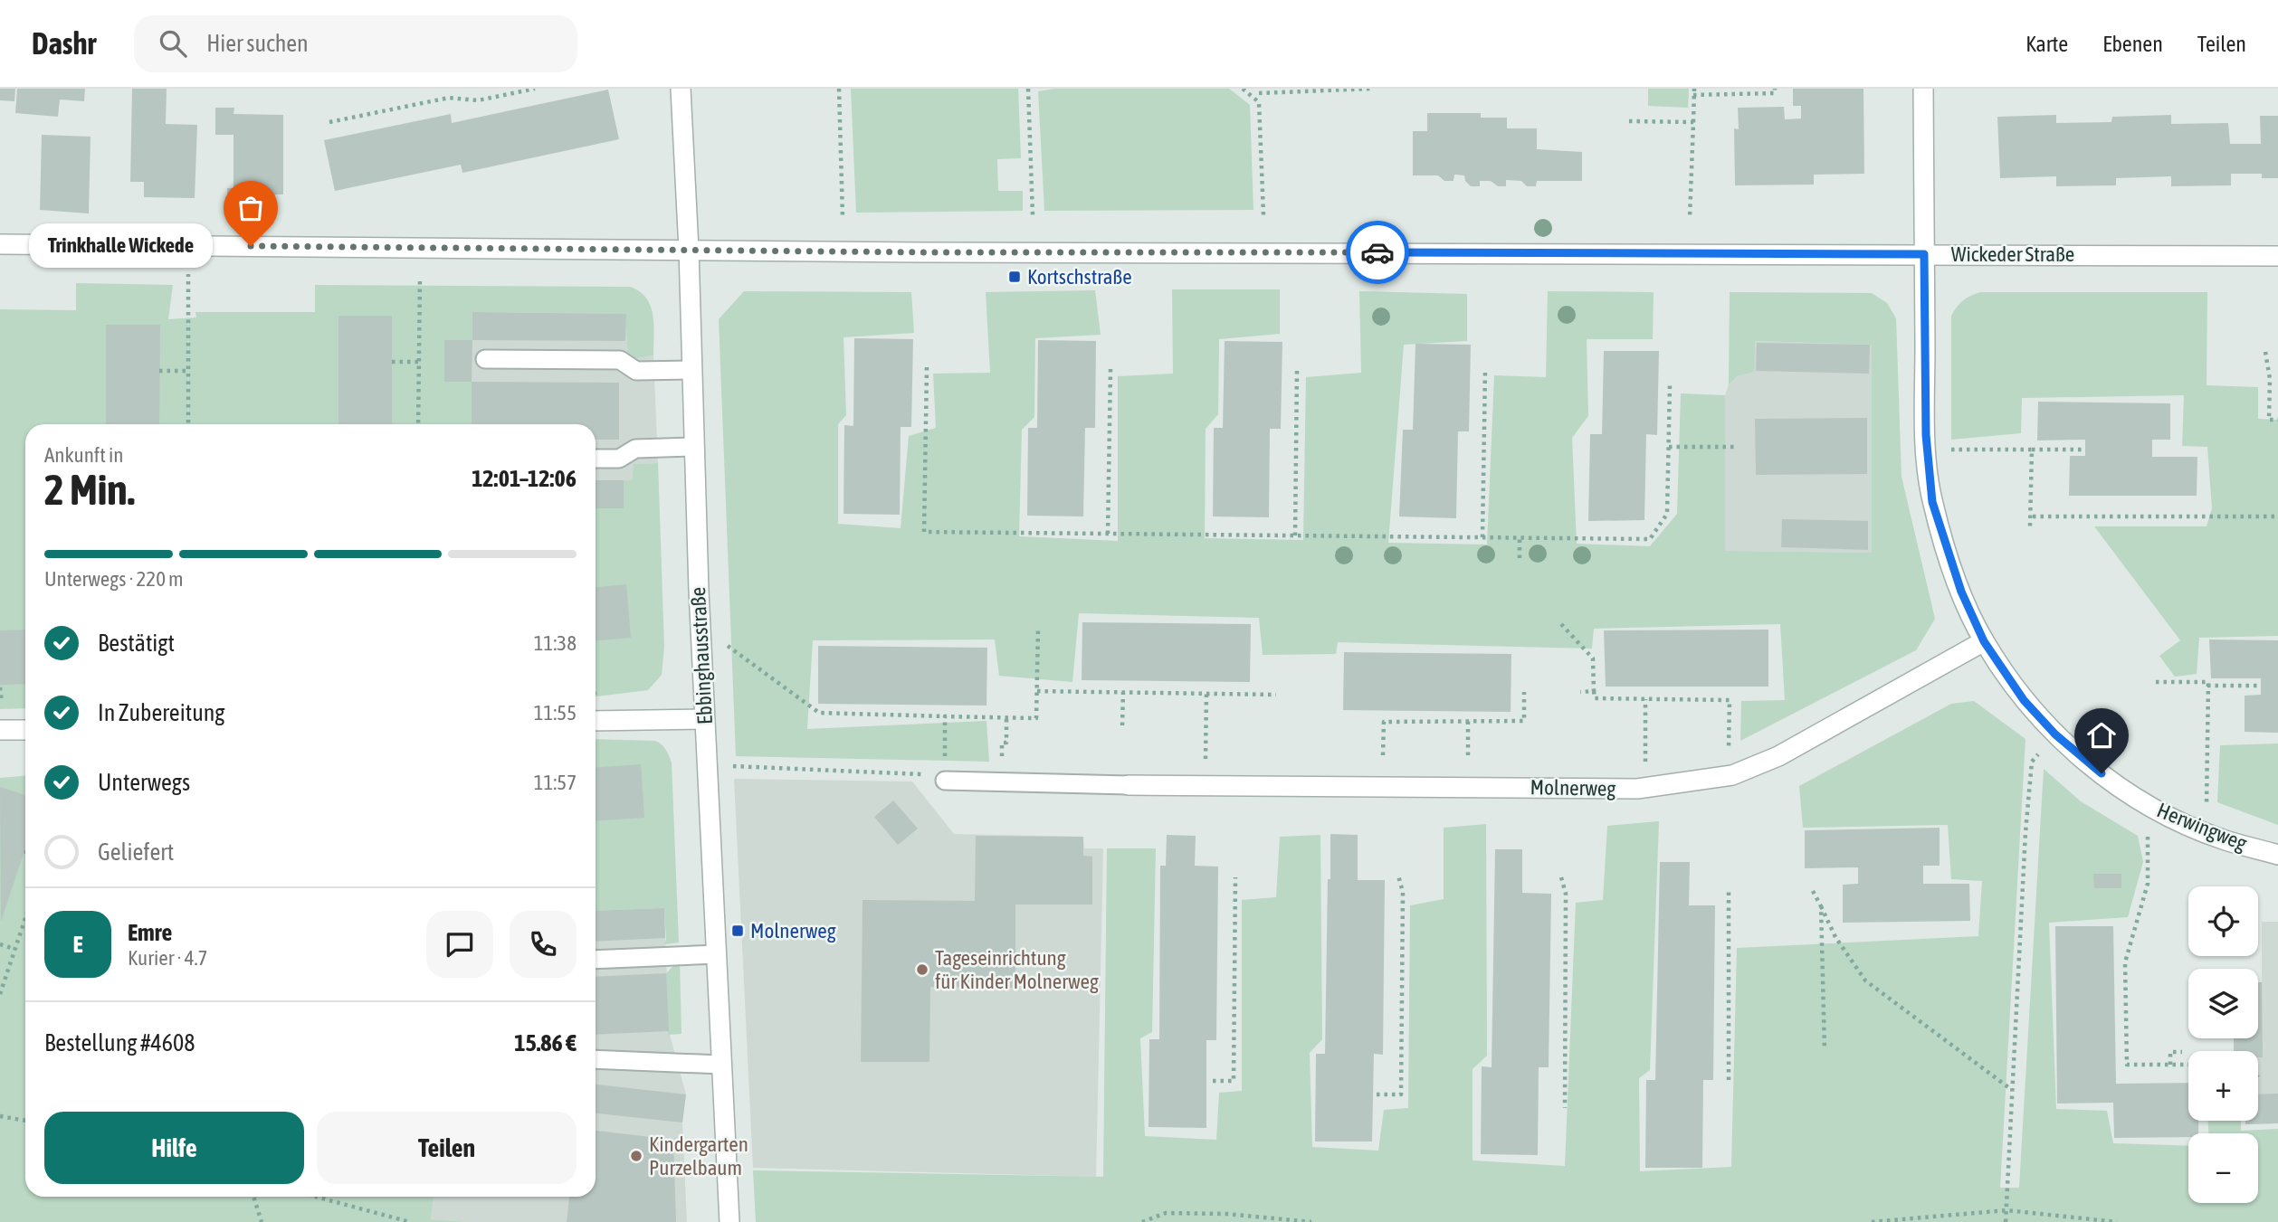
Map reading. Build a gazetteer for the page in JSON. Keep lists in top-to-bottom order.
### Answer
{
  "streets": {
    "street": [
      "Wickeder Straße",
      "Ebbinghausstraße",
      "Molnerweg",
      "Herwingweg"
    ]
  },
  "crossings": [
    ["Wickeder Straße", "Ebbinghausstraße"],
    ["Wickeder Straße", "Herwingweg"],
    ["Molnerweg", "Herwingweg"]
  ],
  "places": {
    "other": ["Trinkhalle Wickede", "Tageseinrichtung für Kinder Molnerweg", "Kindergarten Purzelbaum"],
    "transit": ["Kortschstraße", "Molnerweg"]
  },
  "page": {
    "header": "Dashr",
    "search": "Hier suchen",
    "nav": ["Karte", "Ebenen", "Teilen"],
    "bubble": "Trinkhalle Wickede",
    "heading": ["2 Min.", "Ankunft in", "12:01–12:06"],
    "panel": [
      "Emre",
      "Kurier · 4.7",
      "Bestellung #4608",
      "15.86 €"
    ],
    "bar": "Unterwegs · 220 m",
    "list": [
      ["Bestätigt", "11:38"],
      ["In Zubereitung", "11:55"],
      ["Unterwegs", "11:57"],
      "Geliefert"
    ],
    "map_buttons": ["+", "−"],
    "round": "E",
    "buttons": ["Hilfe", "Teilen"]
  }
}
